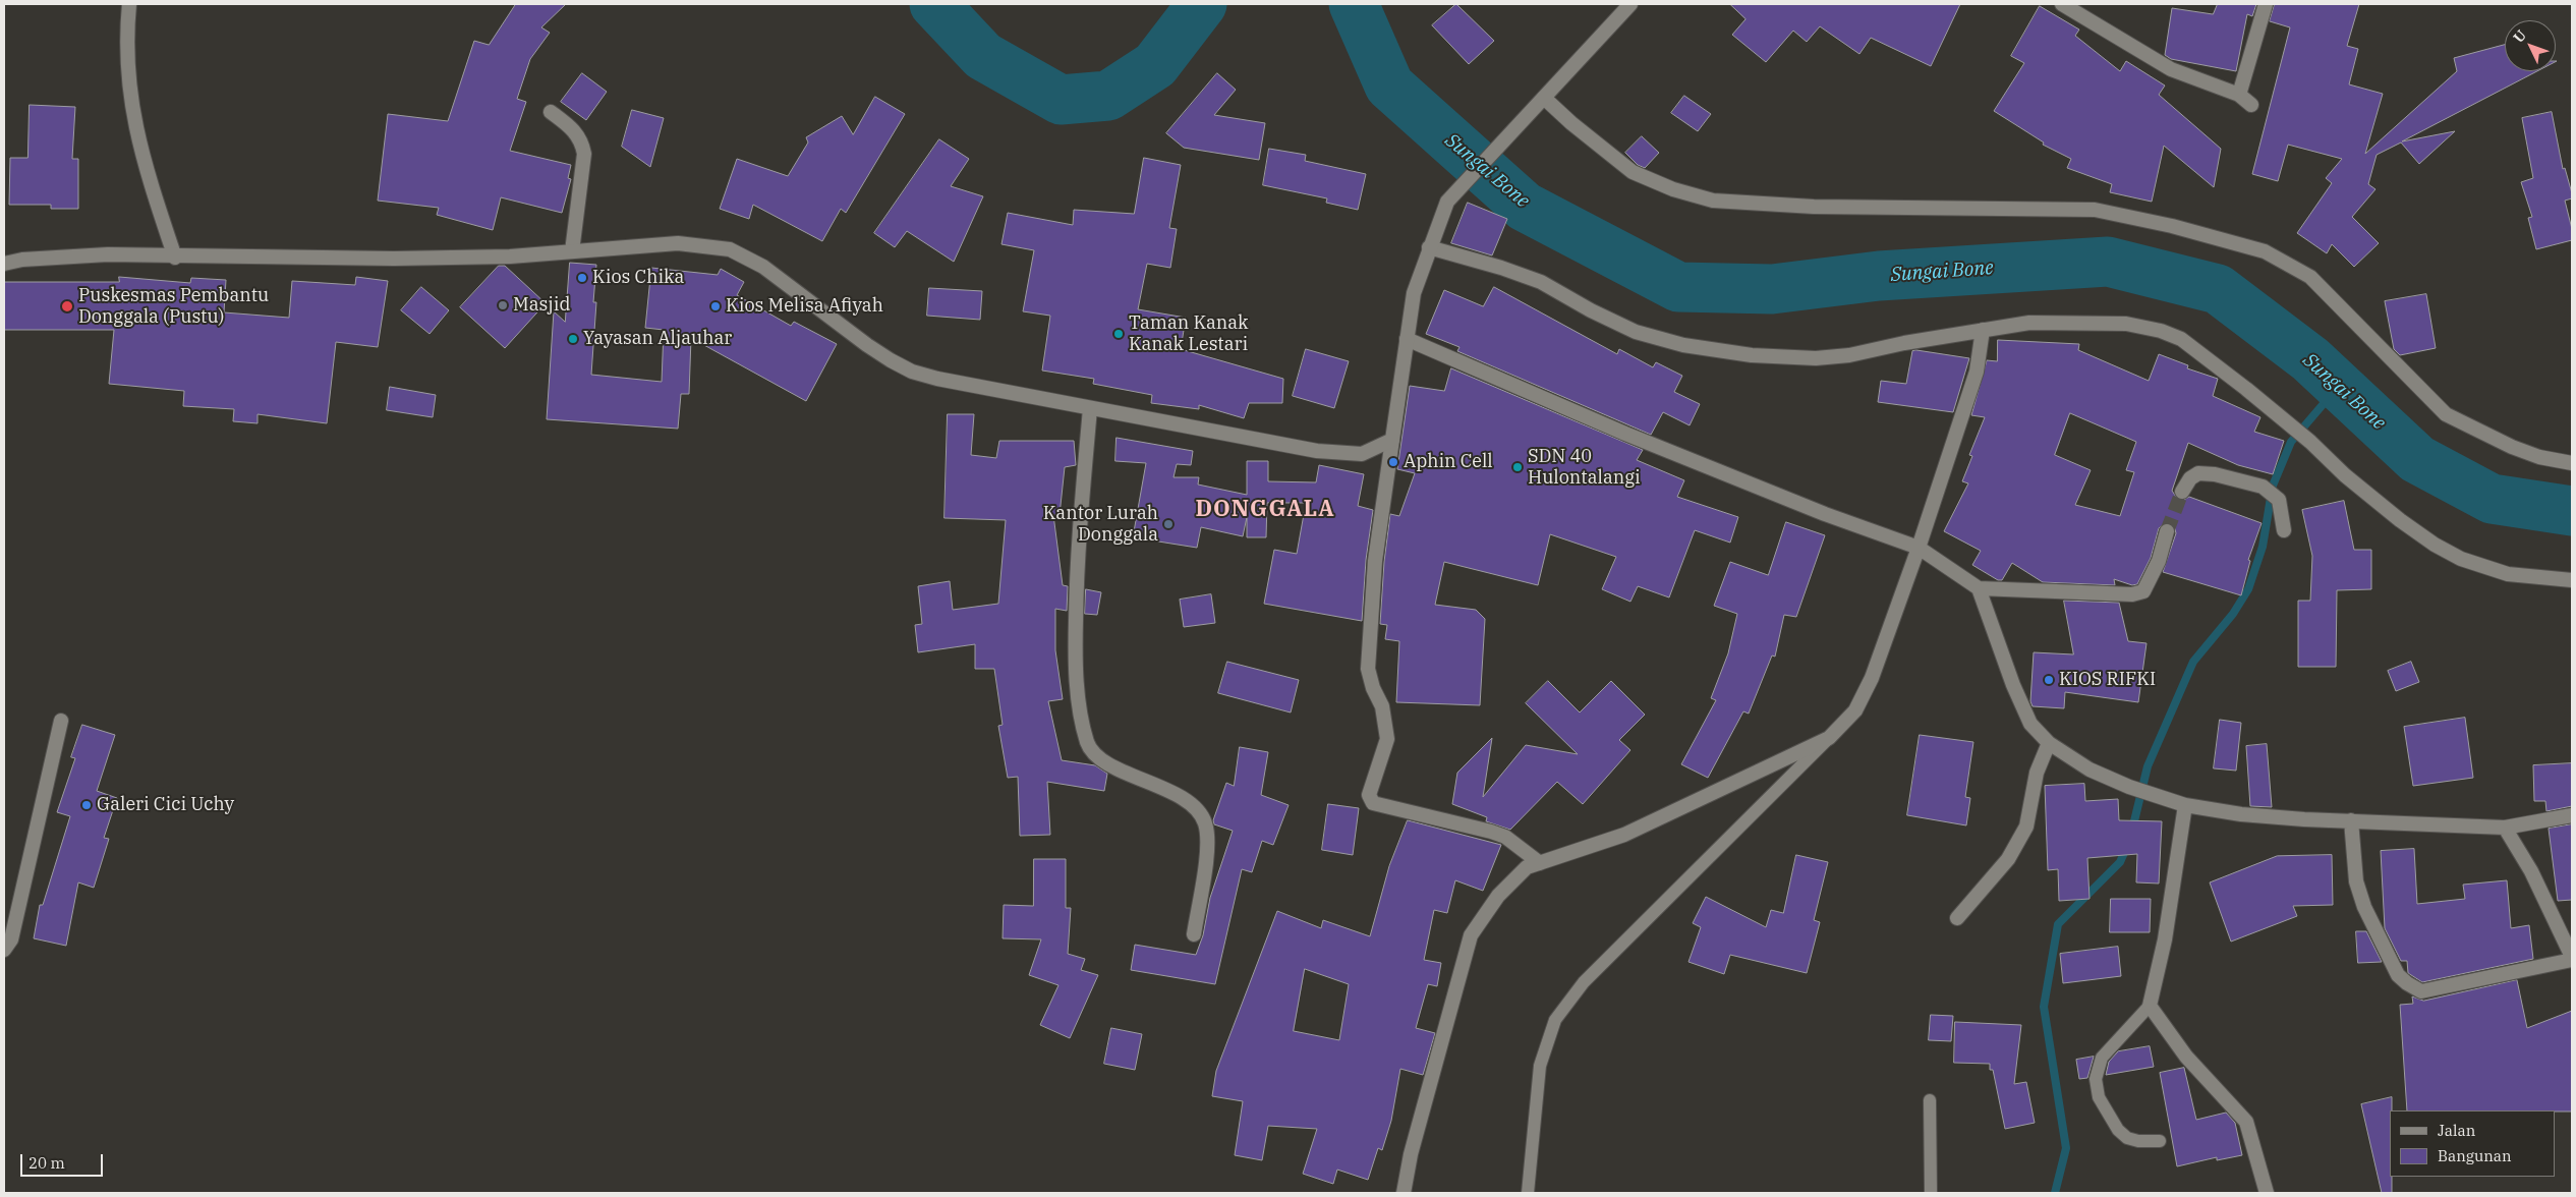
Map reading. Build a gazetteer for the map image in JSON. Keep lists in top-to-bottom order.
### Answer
{
  "districts": ["DONGGALA"],
  "water": ["Sungai Bone"],
  "places": [
    "Kios Chika",
    "Masjid",
    "Puskesmas Pembantu Donggala (Pustu)",
    "Kios Melisa Afiyah",
    "Taman Kanak Kanak Lestari",
    "Yayasan Aljauhar",
    "Aphin Cell",
    "SDN 40 Hulontalangi",
    "Kantor Lurah Donggala",
    "KIOS RIFKI",
    "Galeri Cici Uchy"
  ],
  "legend": ["Jalan", "Bangunan"],
  "scale_bar": "20 m",
  "north": "top left"
}
